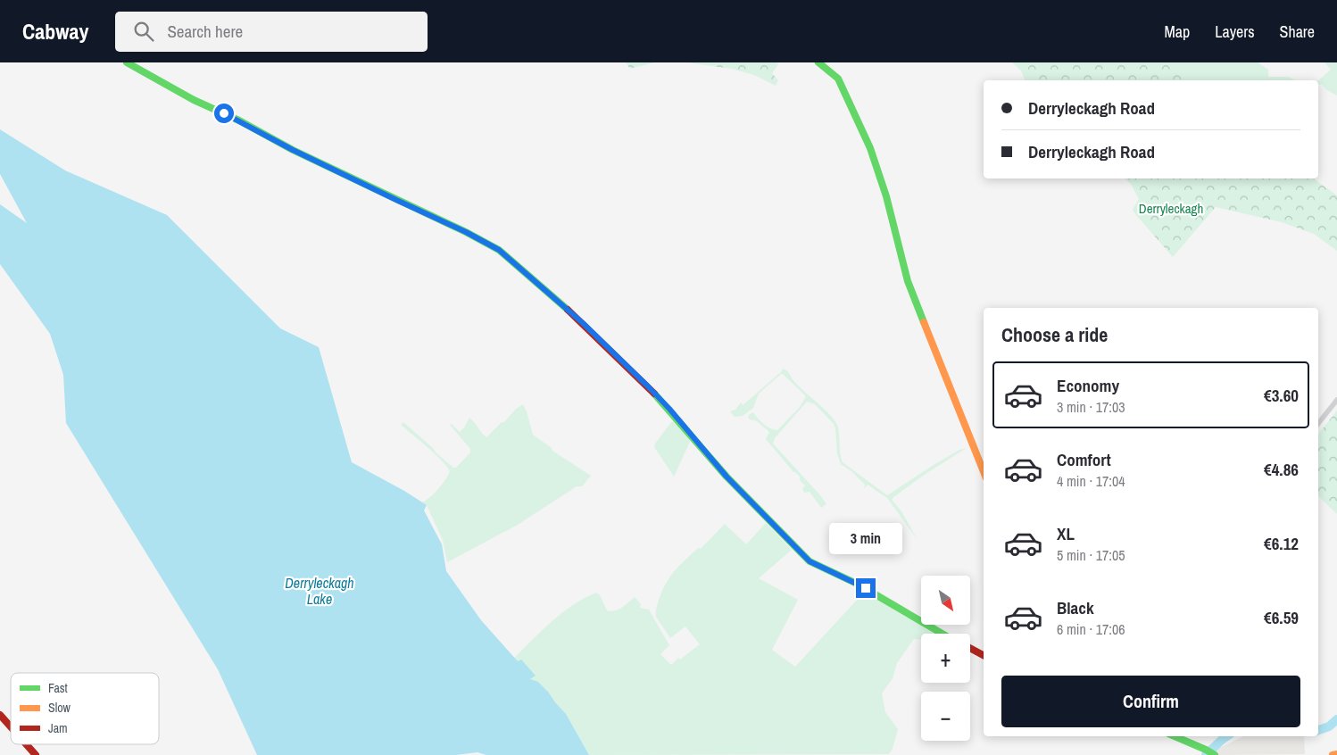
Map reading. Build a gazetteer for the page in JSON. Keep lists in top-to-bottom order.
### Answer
{
  "water": ["Derryleckagh Lake"],
  "parks": ["Derryleckagh"],
  "legend": ["Fast", "Slow", "Jam"],
  "north": "bottom right",
  "page": {
    "header": "Cabway",
    "search": "Search here",
    "nav": ["Map", "Layers", "Share"],
    "banner": ["Derryleckagh Road", "Derryleckagh Road"],
    "heading": "Choose a ride",
    "list": [
      {
        "name": "Economy",
        "note": "3 min · 17:03",
        "value": "€3.60"
      },
      {
        "name": "Comfort",
        "note": "4 min · 17:04",
        "value": "€4.86"
      },
      {
        "name": "XL",
        "note": "5 min · 17:05",
        "value": "€6.12"
      },
      {
        "name": "Black",
        "note": "6 min · 17:06",
        "value": "€6.59"
      }
    ],
    "bubble": "3 min",
    "map_buttons": ["+", "−"],
    "buttons": "Confirm"
  }
}
